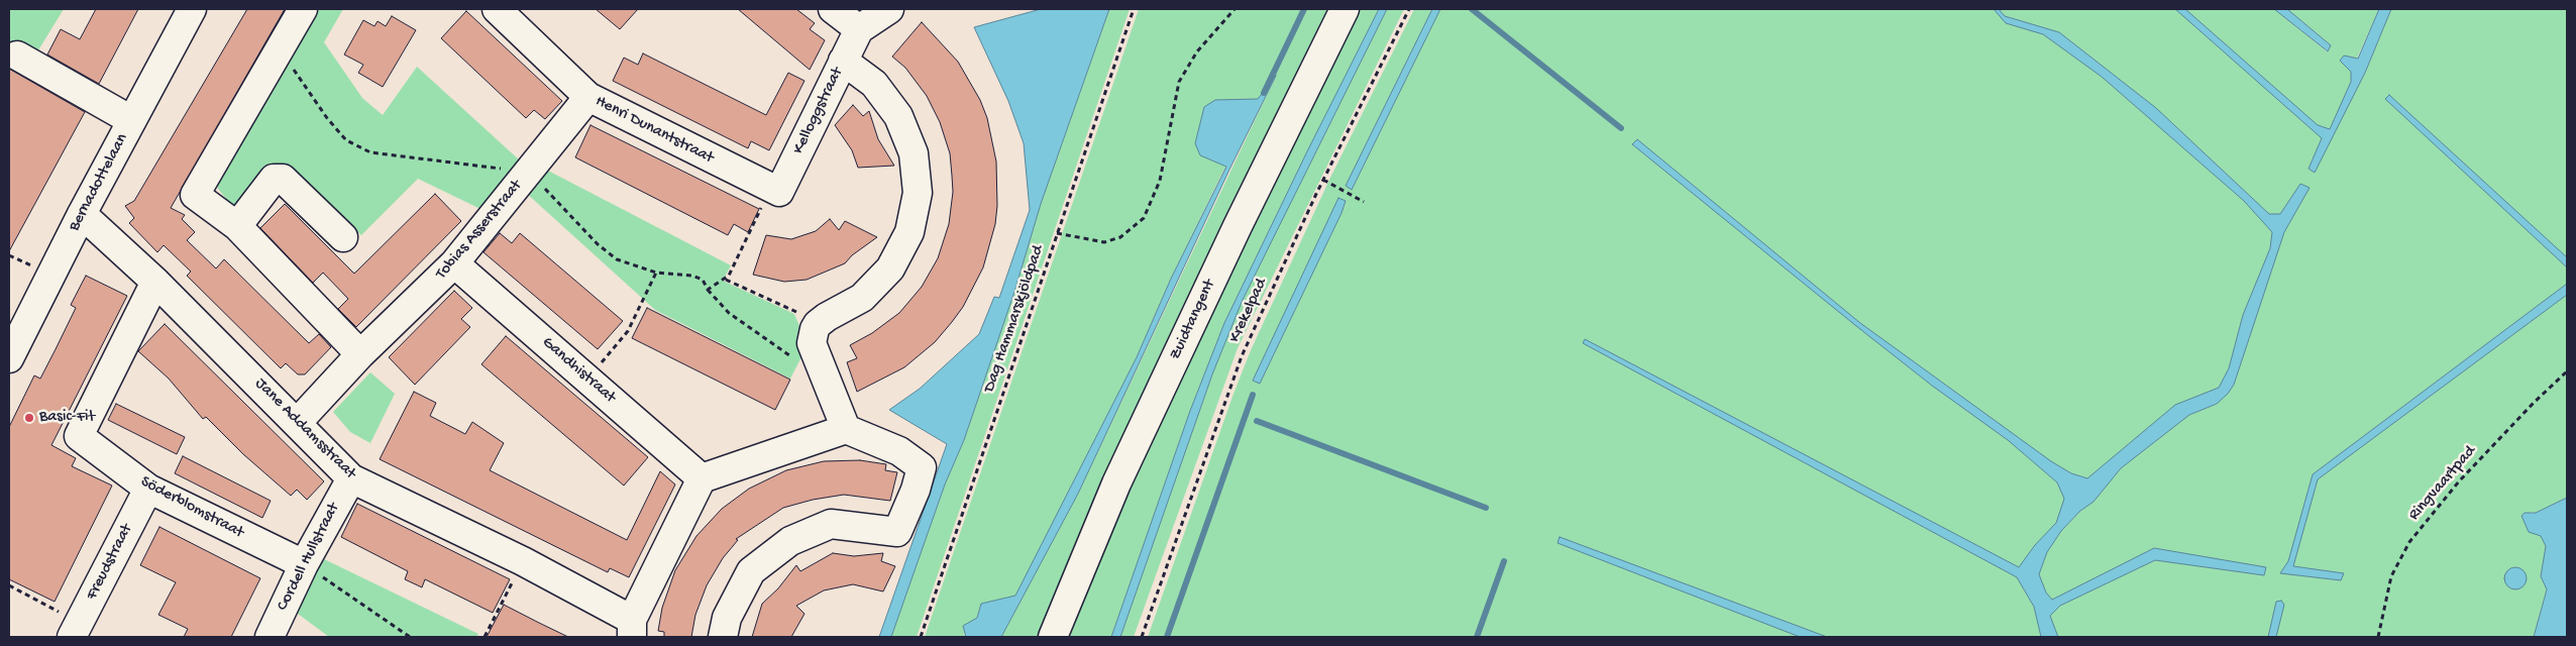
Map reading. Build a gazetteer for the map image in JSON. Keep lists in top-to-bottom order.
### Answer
{
  "streets": {
    "street": [
      "Kelloggstraat",
      "Henri Dunantstraat",
      "Bernadottelaan",
      "Tobias Asserstraat",
      "Zuidtangent",
      "Gandhistraat",
      "Jane Addamsstraat",
      "Söderblomstraat",
      "Cordell Hullstraat",
      "Freudstraat"
    ],
    "path": ["Krekelpad", "Dag Hammarskjöldpad", "Ringvaartpad"]
  },
  "crossings": [
    ["Kelloggstraat", "Henri Dunantstraat"],
    ["Henri Dunantstraat", "Tobias Asserstraat"],
    ["Bernadottelaan", "Jane Addamsstraat"],
    ["Tobias Asserstraat", "Gandhistraat"],
    ["Tobias Asserstraat", "Jane Addamsstraat"],
    ["Jane Addamsstraat", "Söderblomstraat"],
    ["Jane Addamsstraat", "Cordell Hullstraat"],
    ["Söderblomstraat", "Cordell Hullstraat"],
    ["Söderblomstraat", "Freudstraat"]
  ],
  "places": ["Basic-Fit"]
}
